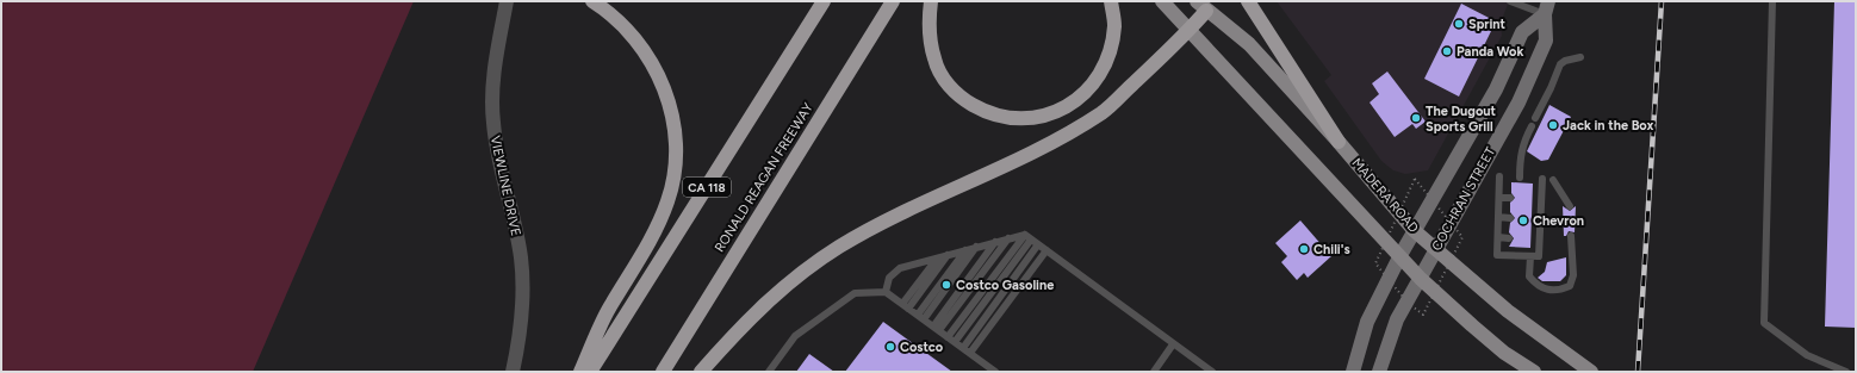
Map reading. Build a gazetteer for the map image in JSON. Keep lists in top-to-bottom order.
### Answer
{
  "streets": {
    "highway": ["RONALD REAGAN FREEWAY", "CA 118"],
    "main road": ["MADERA ROAD", "COCHRAN STREET"],
    "street": ["VIEWLINE DRIVE"]
  },
  "crossings": [
    ["MADERA ROAD", "COCHRAN STREET"]
  ],
  "places": [
    "Sprint",
    "Panda Wok",
    "The Dugout Sports Grill",
    "Jack in the Box",
    "Chevron",
    "Chili's",
    "Costco Gasoline",
    "Costco"
  ]
}
